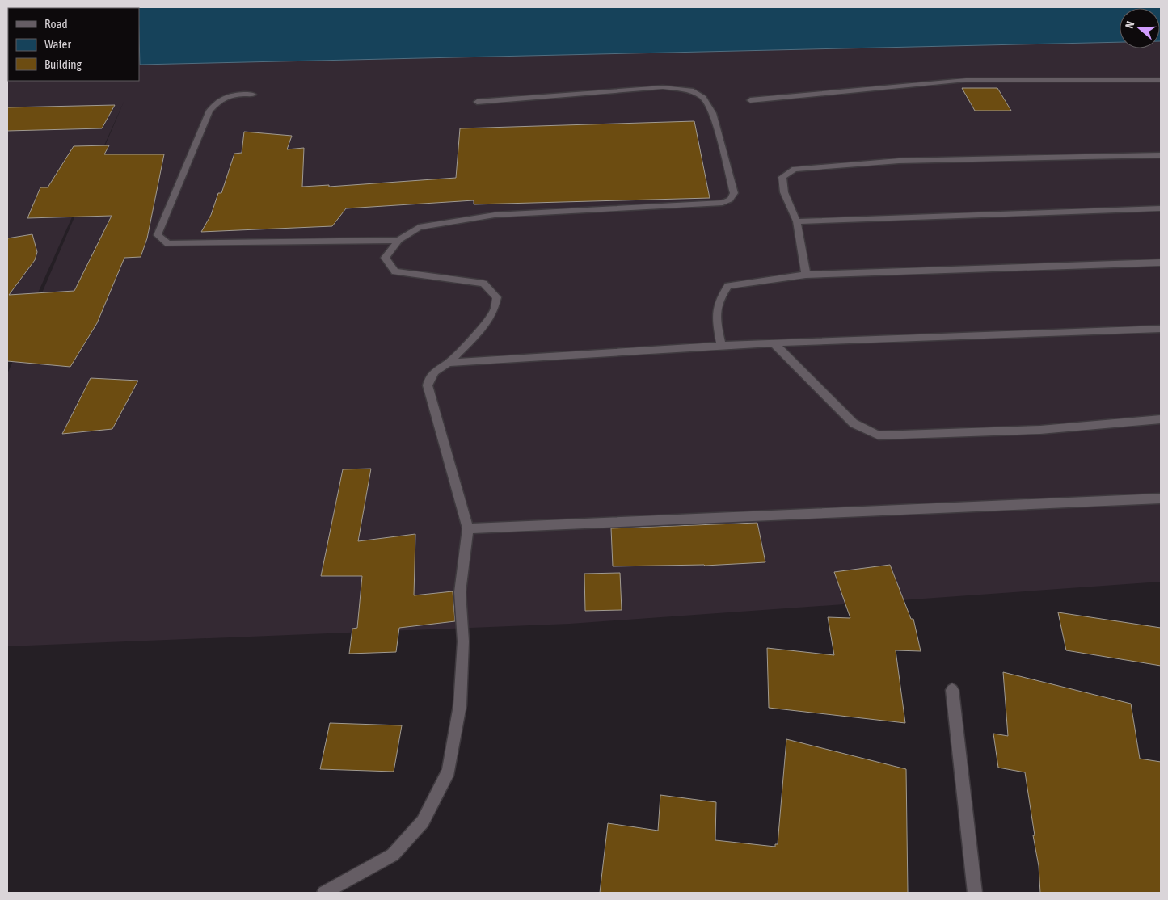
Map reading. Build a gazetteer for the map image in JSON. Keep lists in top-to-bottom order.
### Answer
{
  "legend": ["Road", "Water", "Building"],
  "north": "left"
}
